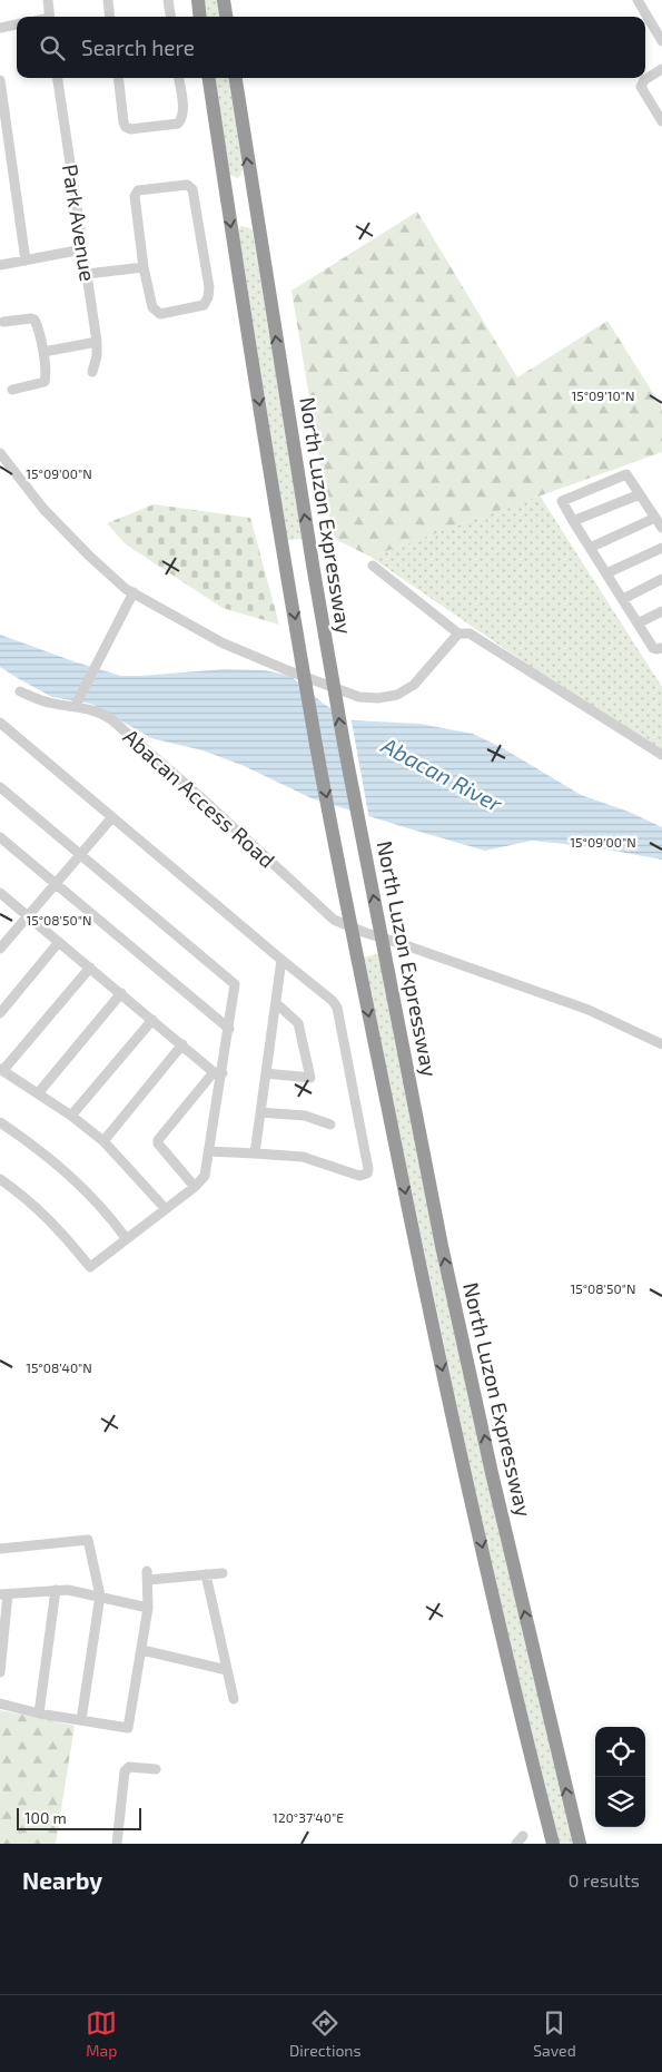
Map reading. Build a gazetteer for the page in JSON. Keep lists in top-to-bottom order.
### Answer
{
  "streets": {
    "highway": ["North Luzon Expressway"],
    "street": ["Park Avenue", "Abacan Access Road"]
  },
  "water": ["Abacan River"],
  "scale_bar": "100 m",
  "page": {
    "search": "Search here",
    "scale": "100 m",
    "heading": ["Nearby", "0 results"],
    "nav": ["Map", "Directions", "Saved"]
  },
  "coordinates": [
    "15°09'10\"N",
    "15°09'00\"N",
    "15°08'50\"N",
    "15°08'40\"N",
    "120°37'40\"E"
  ]
}
